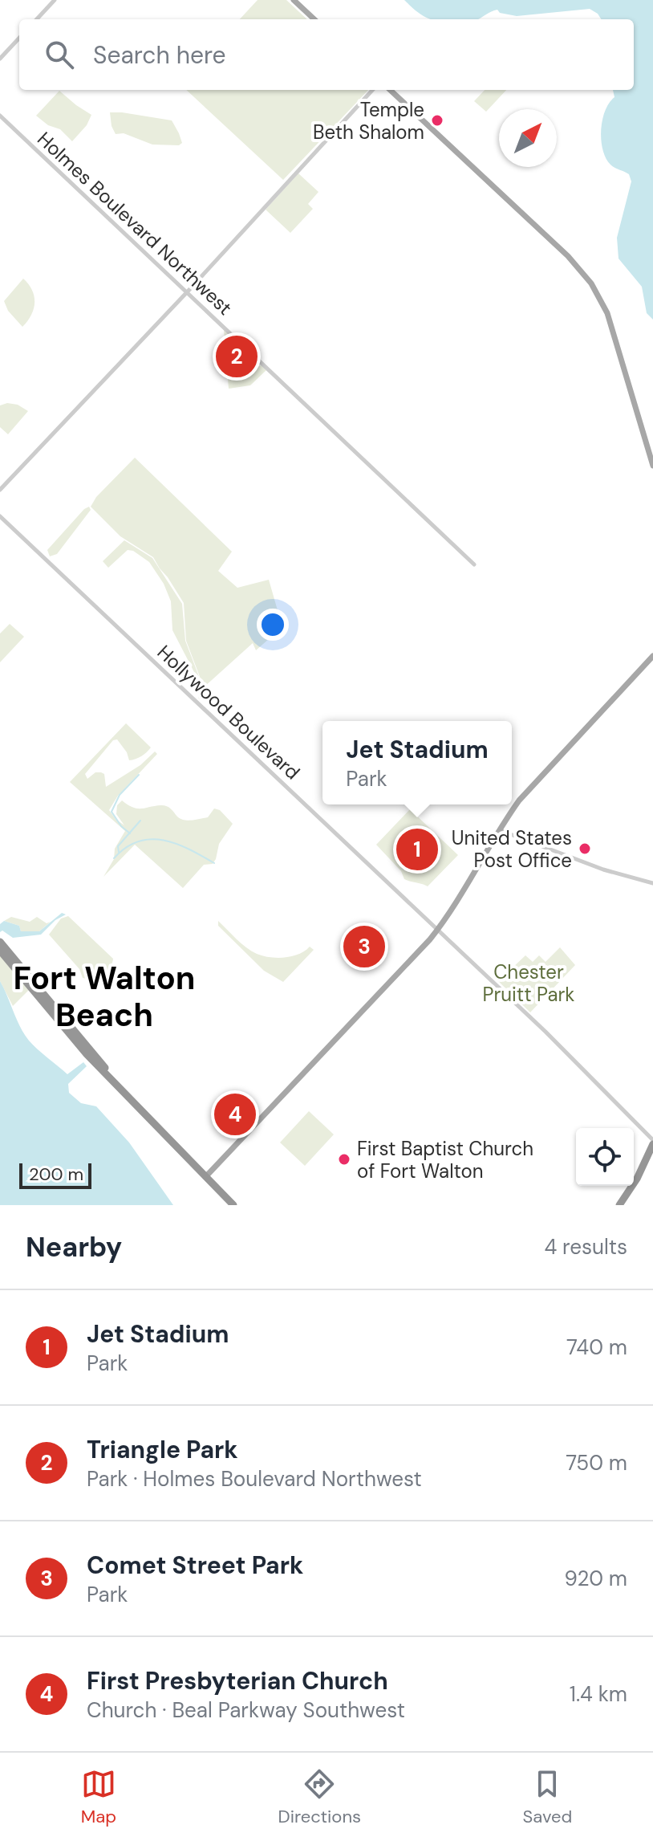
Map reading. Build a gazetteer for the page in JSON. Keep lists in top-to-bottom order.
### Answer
{
  "streets": {
    "street": ["Holmes Boulevard Northwest", "Hollywood Boulevard"]
  },
  "districts": ["Fort Walton Beach"],
  "parks": ["Chester Pruitt Park"],
  "places": ["Temple Beth Shalom", "United States Post Office", "First Baptist Church of Fort Walton"],
  "scale_bar": "200 m",
  "north": "top right",
  "page": {
    "search": "Search here",
    "pins": [
      "2",
      "1",
      "3",
      "4"
    ],
    "popup": ["Jet Stadium", "Park"],
    "scale": "200 m",
    "heading": ["Nearby", "4 results"],
    "list": [
      {
        "mark": "1",
        "name": "Jet Stadium",
        "note": "Park",
        "value": "740 m"
      },
      {
        "mark": "2",
        "name": "Triangle Park",
        "note": "Park · Holmes Boulevard Northwest",
        "value": "750 m"
      },
      {
        "mark": "3",
        "name": "Comet Street Park",
        "note": "Park",
        "value": "920 m"
      },
      {
        "mark": "4",
        "name": "First Presbyterian Church",
        "note": "Church · Beal Parkway Southwest",
        "value": "1.4 km"
      }
    ],
    "nav": ["Map", "Directions", "Saved"]
  }
}
